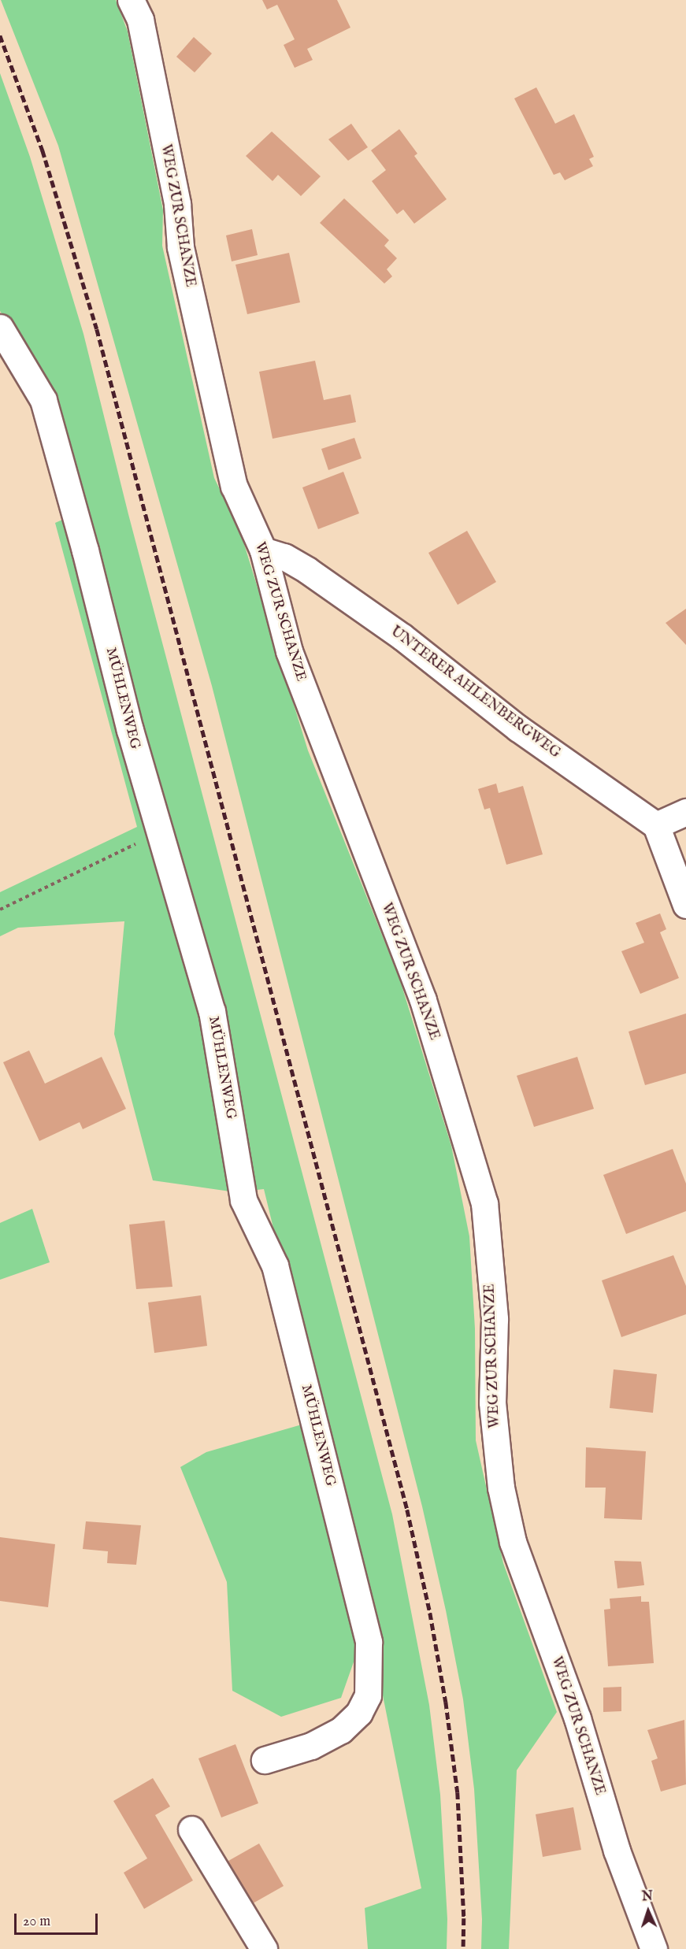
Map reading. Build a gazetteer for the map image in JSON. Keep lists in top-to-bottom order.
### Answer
{
  "streets": {
    "street": ["WEG ZUR SCHANZE", "UNTERER AHLENBERGWEG", "MÜHLENWEG"]
  },
  "crossings": [
    ["WEG ZUR SCHANZE", "UNTERER AHLENBERGWEG"]
  ],
  "scale_bar": "20 m",
  "north": "top"
}
